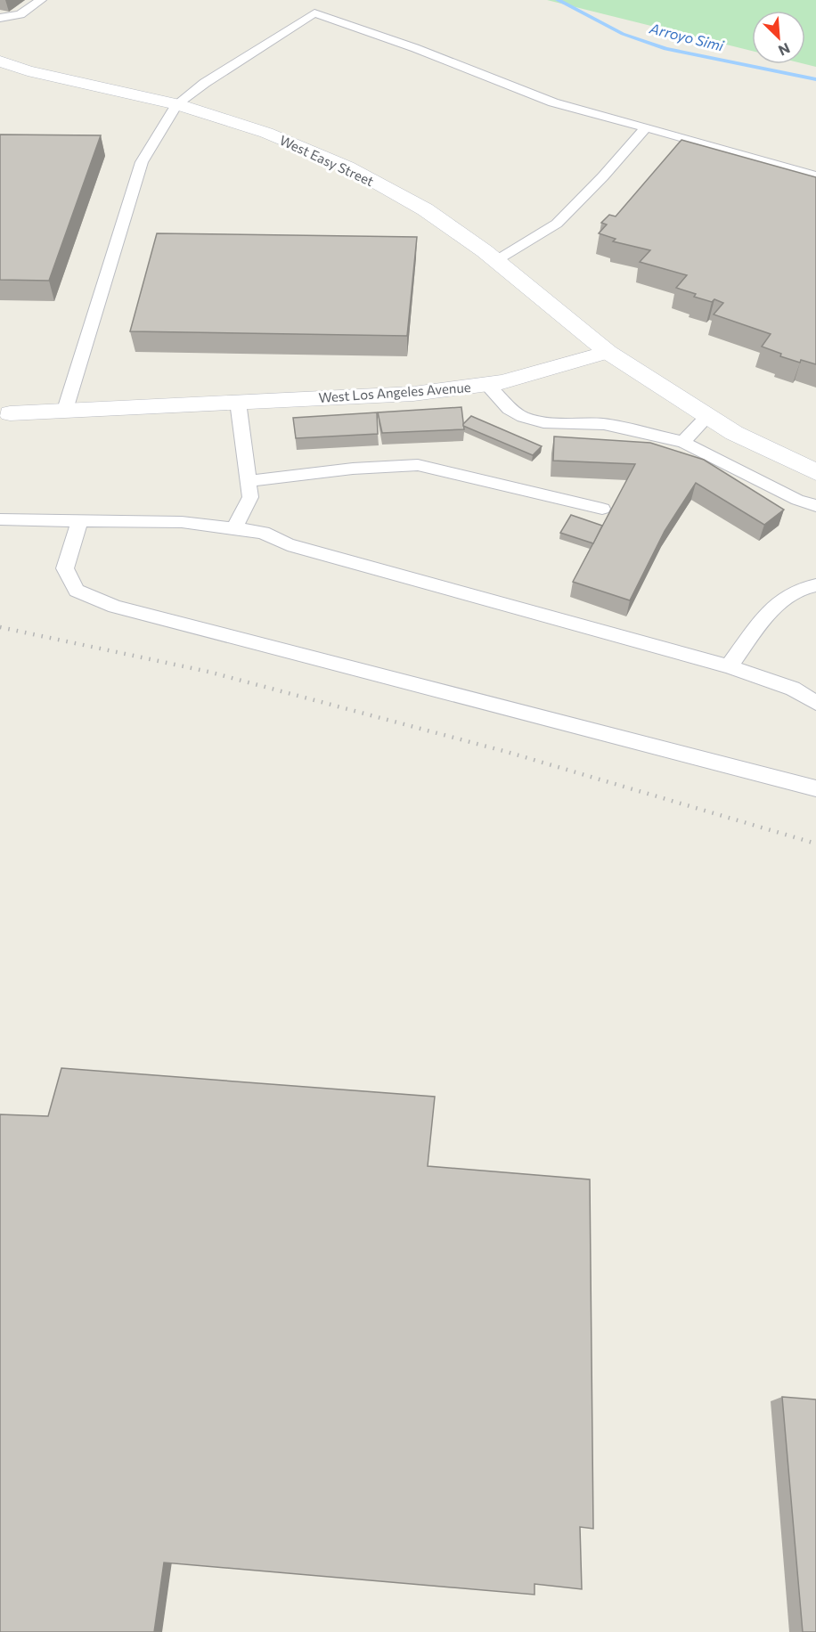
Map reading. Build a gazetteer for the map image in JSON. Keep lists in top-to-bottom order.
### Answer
{
  "streets": {
    "street": ["West Easy Street", "West Los Angeles Avenue"]
  },
  "crossings": [
    ["West Easy Street", "West Los Angeles Avenue"]
  ],
  "water": ["Arroyo Simi"],
  "north": "bottom right"
}
